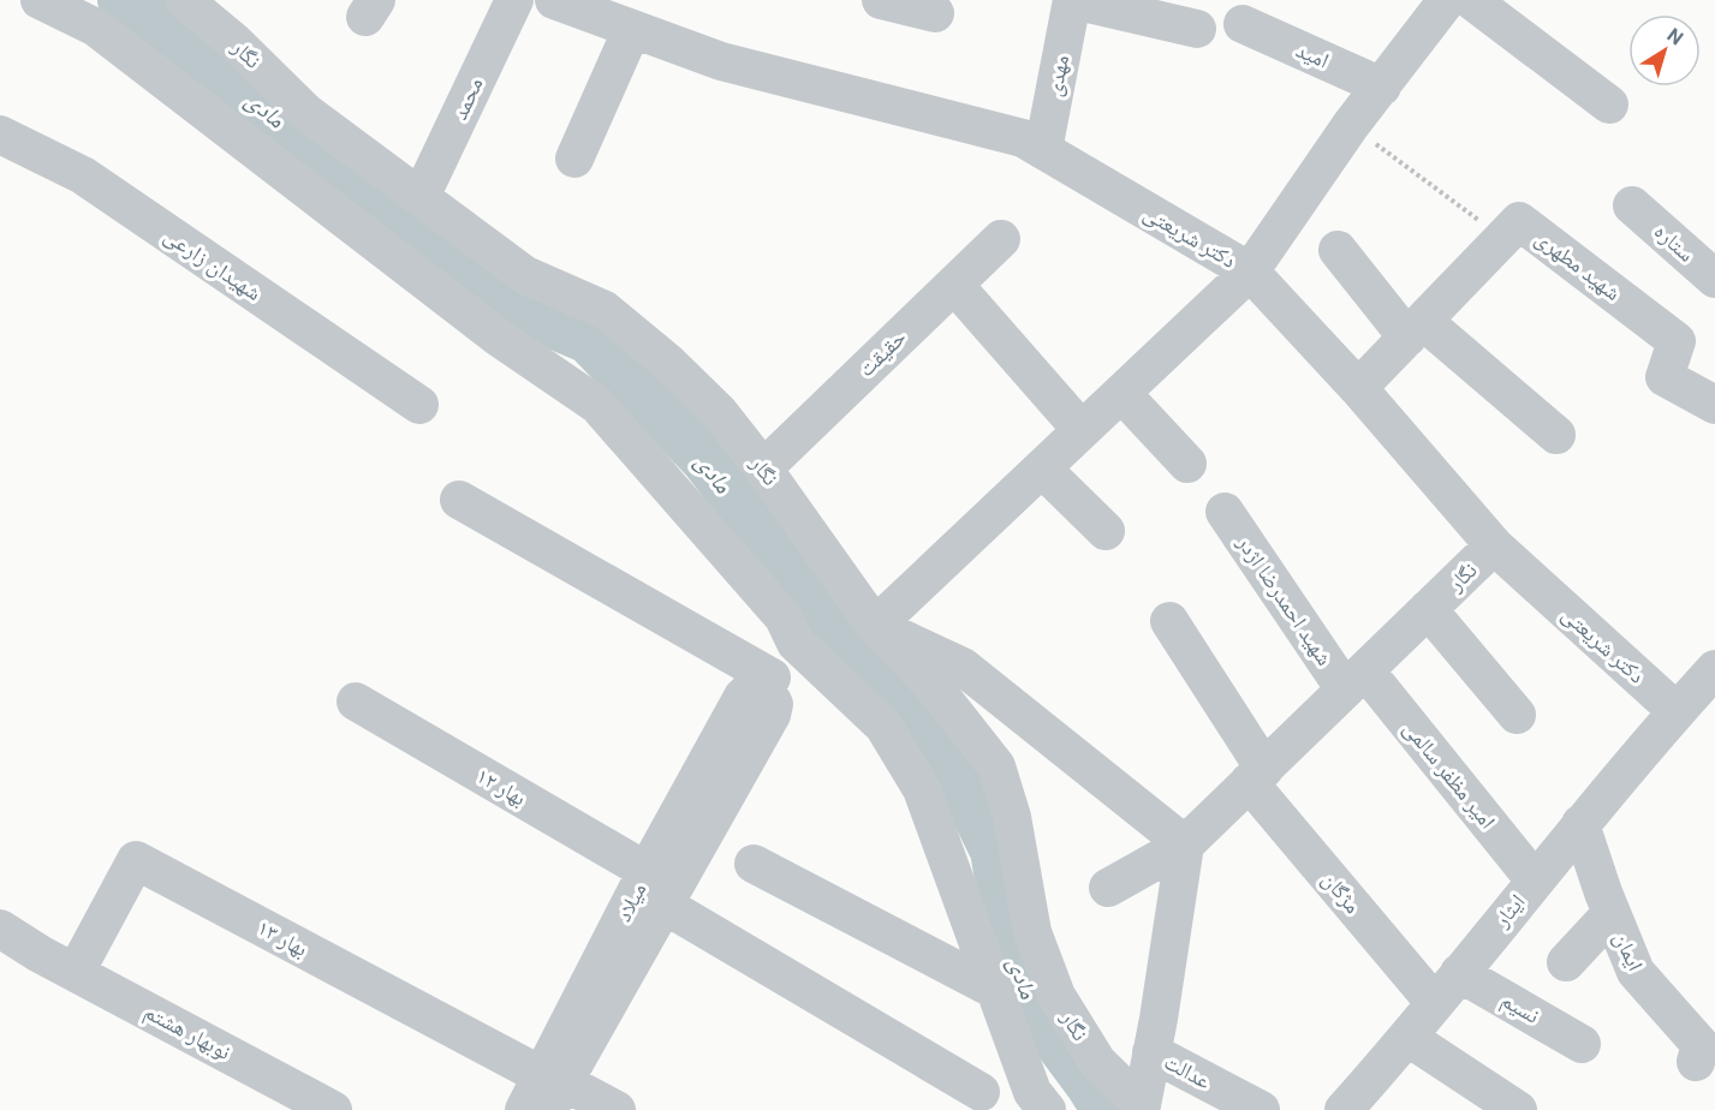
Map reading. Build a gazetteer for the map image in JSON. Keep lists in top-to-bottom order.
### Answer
{
  "streets": {
    "street": [
      "نگار",
      "امید",
      "مهدی",
      "محمد",
      "دکتر شریعتی",
      "ستاره",
      "شهیدان زارعی",
      "شهید مطهری",
      "حقیقت",
      "شهید احمدرضا اژدر",
      "امیر مظفر سالمی",
      "بهار ۱۲",
      "مژگان",
      "میلاد",
      "ایثار",
      "بهار ۱۳",
      "ایمان",
      "نسیم",
      "نوبهار هشتم",
      "عدالت"
    ]
  },
  "crossings": [
    ["نگار", "محمد"],
    ["نگار", "دکتر شریعتی"],
    ["نگار", "حقیقت"],
    ["نگار", "شهید احمدرضا اژدر"],
    ["نگار", "امیر مظفر سالمی"],
    ["نگار", "مژگان"],
    ["نگار", "عدالت"],
    ["مهدی", "دکتر شریعتی"],
    ["دکتر شریعتی", "شهید مطهری"],
    ["دکتر شریعتی", "ایثار"],
    ["شهید احمدرضا اژدر", "امیر مظفر سالمی"],
    ["امیر مظفر سالمی", "ایثار"],
    ["بهار ۱۲", "میلاد"],
    ["مژگان", "ایثار"],
    ["میلاد", "بهار ۱۳"],
    ["ایثار", "ایمان"],
    ["ایثار", "نسیم"],
    ["بهار ۱۳", "نوبهار هشتم"]
  ],
  "water": ["مادی"],
  "north": "top right"
}
